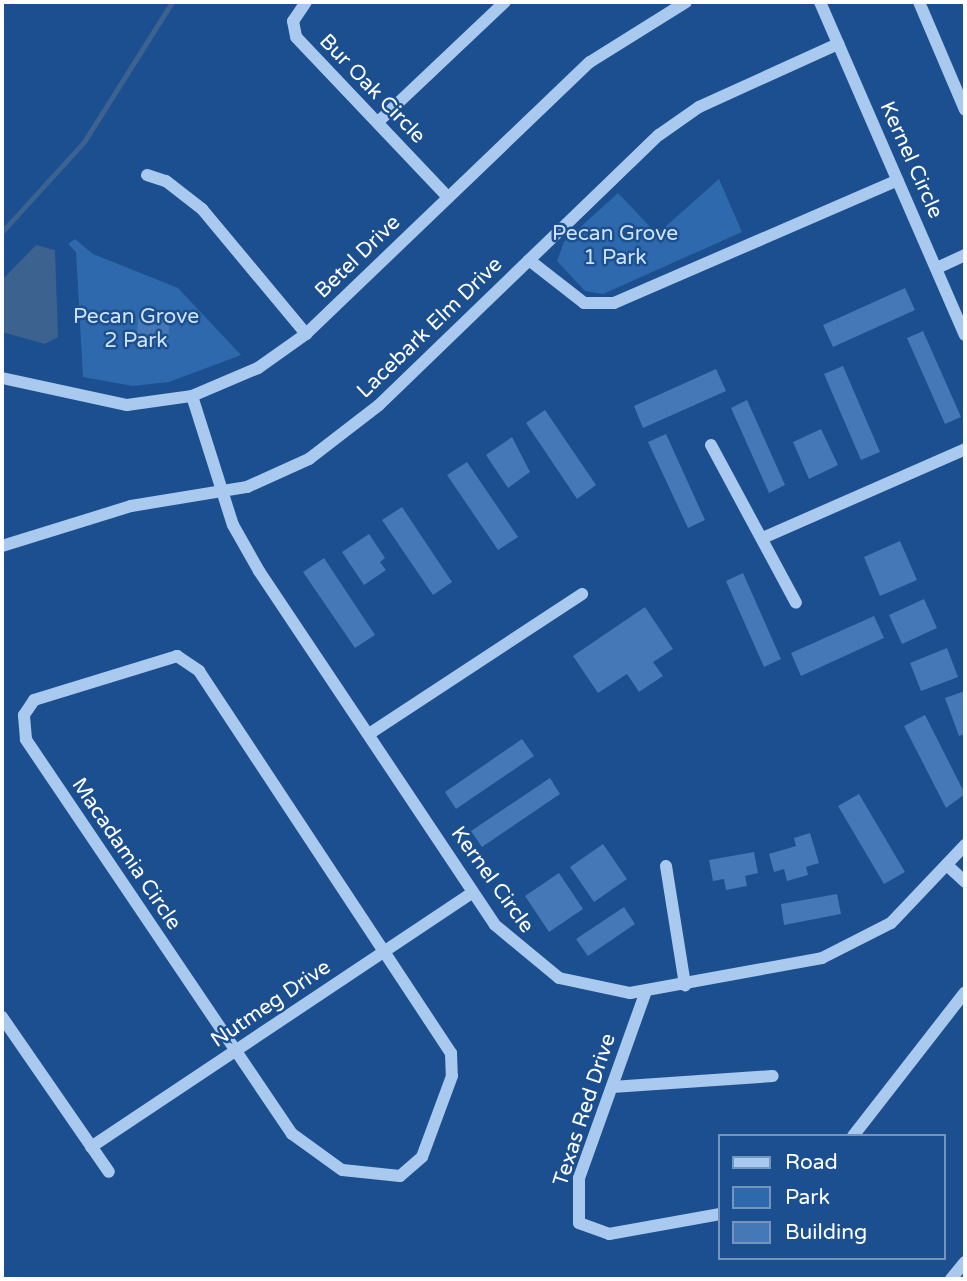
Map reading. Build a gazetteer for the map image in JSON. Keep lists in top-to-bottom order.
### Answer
{
  "streets": {
    "street": [
      "Bur Oak Circle",
      "Kernel Circle",
      "Betel Drive",
      "Lacebark Elm Drive",
      "Macadamia Circle",
      "Nutmeg Drive",
      "Texas Red Drive"
    ]
  },
  "crossings": [
    ["Bur Oak Circle", "Betel Drive"],
    ["Kernel Circle", "Betel Drive"],
    ["Kernel Circle", "Lacebark Elm Drive"],
    ["Kernel Circle", "Nutmeg Drive"],
    ["Kernel Circle", "Texas Red Drive"],
    ["Macadamia Circle", "Nutmeg Drive"]
  ],
  "parks": ["Pecan Grove 1 Park", "Pecan Grove 2 Park"],
  "legend": ["Road", "Park", "Building"]
}
